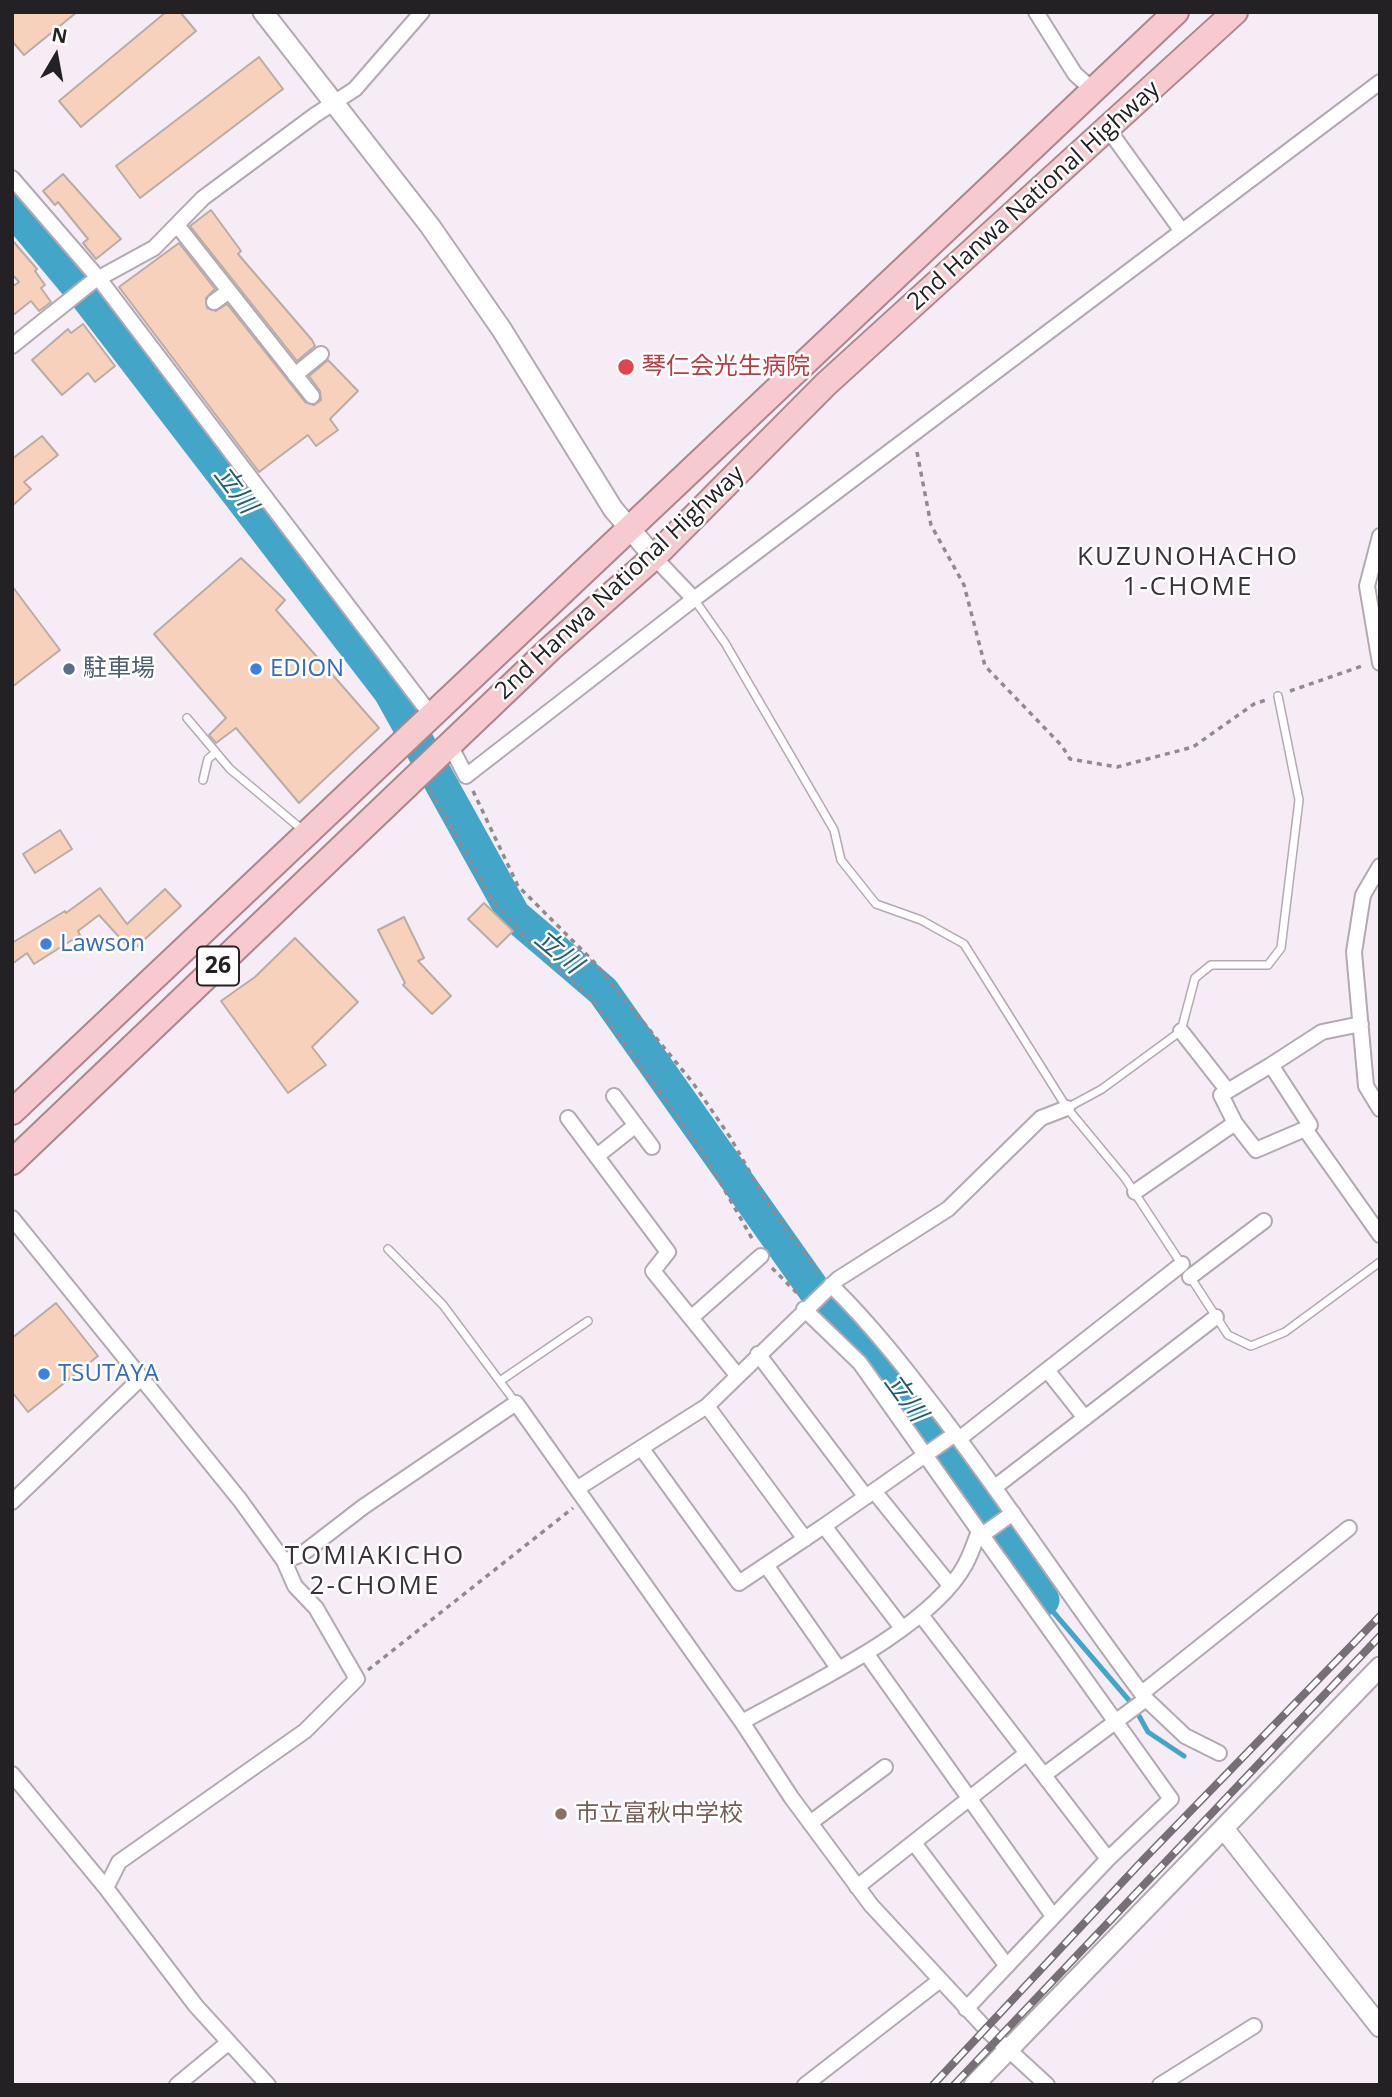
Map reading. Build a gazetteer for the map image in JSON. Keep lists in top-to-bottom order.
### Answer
{
  "streets": {
    "highway": ["2nd Hanwa National Highway", "26"]
  },
  "districts": ["KUZUNOHACHO 1-CHOME", "TOMIAKICHO 2-CHOME"],
  "water": ["立川"],
  "places": [
    "琴仁会光生病院",
    "駐車場",
    "EDION",
    "Lawson",
    "TSUTAYA",
    "市立富秋中学校"
  ],
  "north": "top"
}
